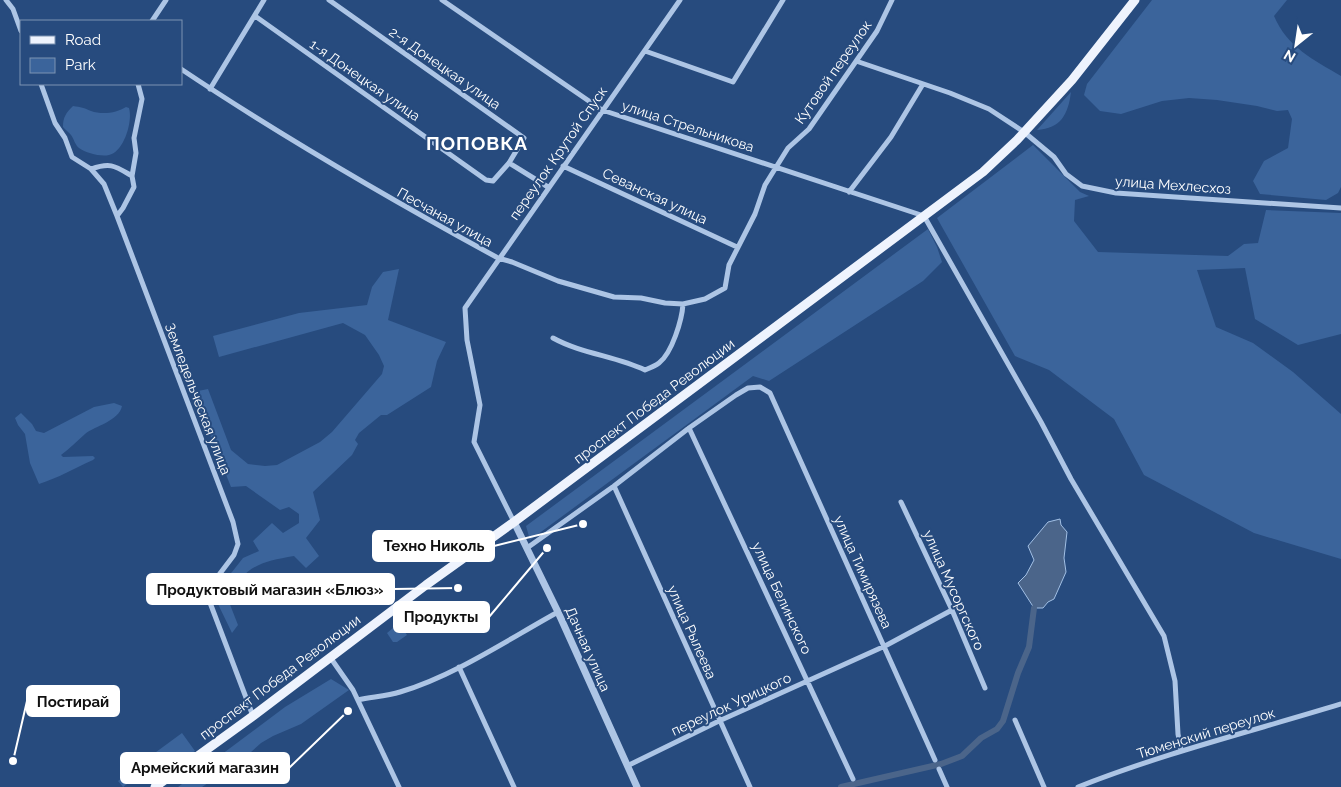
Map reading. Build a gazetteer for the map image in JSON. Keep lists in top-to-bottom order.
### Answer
{
  "streets": {
    "main road": ["проспект Победа Революции"],
    "street": [
      "2-я Донецкая улица",
      "Кутовой переулок",
      "1-я Донецкая улица",
      "улица Стрельникова",
      "переулок Крутой Спуск",
      "улица Мехлесхоз",
      "Севанская улица",
      "Песчаная улица",
      "Земледельческая улица",
      "улица Тимирязева",
      "улица Мусоргского",
      "улица Белинского",
      "улица Рылеева",
      "Дачная улица",
      "переулок Урицкого",
      "Тюменский переулок"
    ]
  },
  "crossings": [
    ["2-я Донецкая улица", "1-я Донецкая улица"],
    ["Кутовой переулок", "улица Стрельникова"],
    ["Кутовой переулок", "улица Мехлесхоз"],
    ["Кутовой переулок", "Севанская улица"],
    ["Кутовой переулок", "Песчаная улица"],
    ["улица Стрельникова", "переулок Крутой Спуск"],
    ["улица Стрельникова", "проспект Победа Революции"],
    ["переулок Крутой Спуск", "Севанская улица"],
    ["переулок Крутой Спуск", "Песчаная улица"],
    ["переулок Крутой Спуск", "проспект Победа Революции"],
    ["переулок Крутой Спуск", "Дачная улица"],
    ["улица Мехлесхоз", "проспект Победа Революции"],
    ["Земледельческая улица", "проспект Победа Революции"],
    ["проспект Победа Революции", "Дачная улица"],
    ["улица Тимирязева", "улица Белинского"],
    ["улица Тимирязева", "переулок Урицкого"],
    ["улица Мусоргского", "переулок Урицкого"],
    ["улица Белинского", "переулок Урицкого"],
    ["улица Рылеева", "переулок Урицкого"],
    ["Дачная улица", "переулок Урицкого"]
  ],
  "districts": ["ПОПОВКА"],
  "places": [
    "Техно Николь",
    "Продукты",
    "Продуктовый магазин «Блюз»",
    "Армейский магазин",
    "Постирай"
  ],
  "legend": ["Road", "Park"],
  "north": "bottom left"
}
